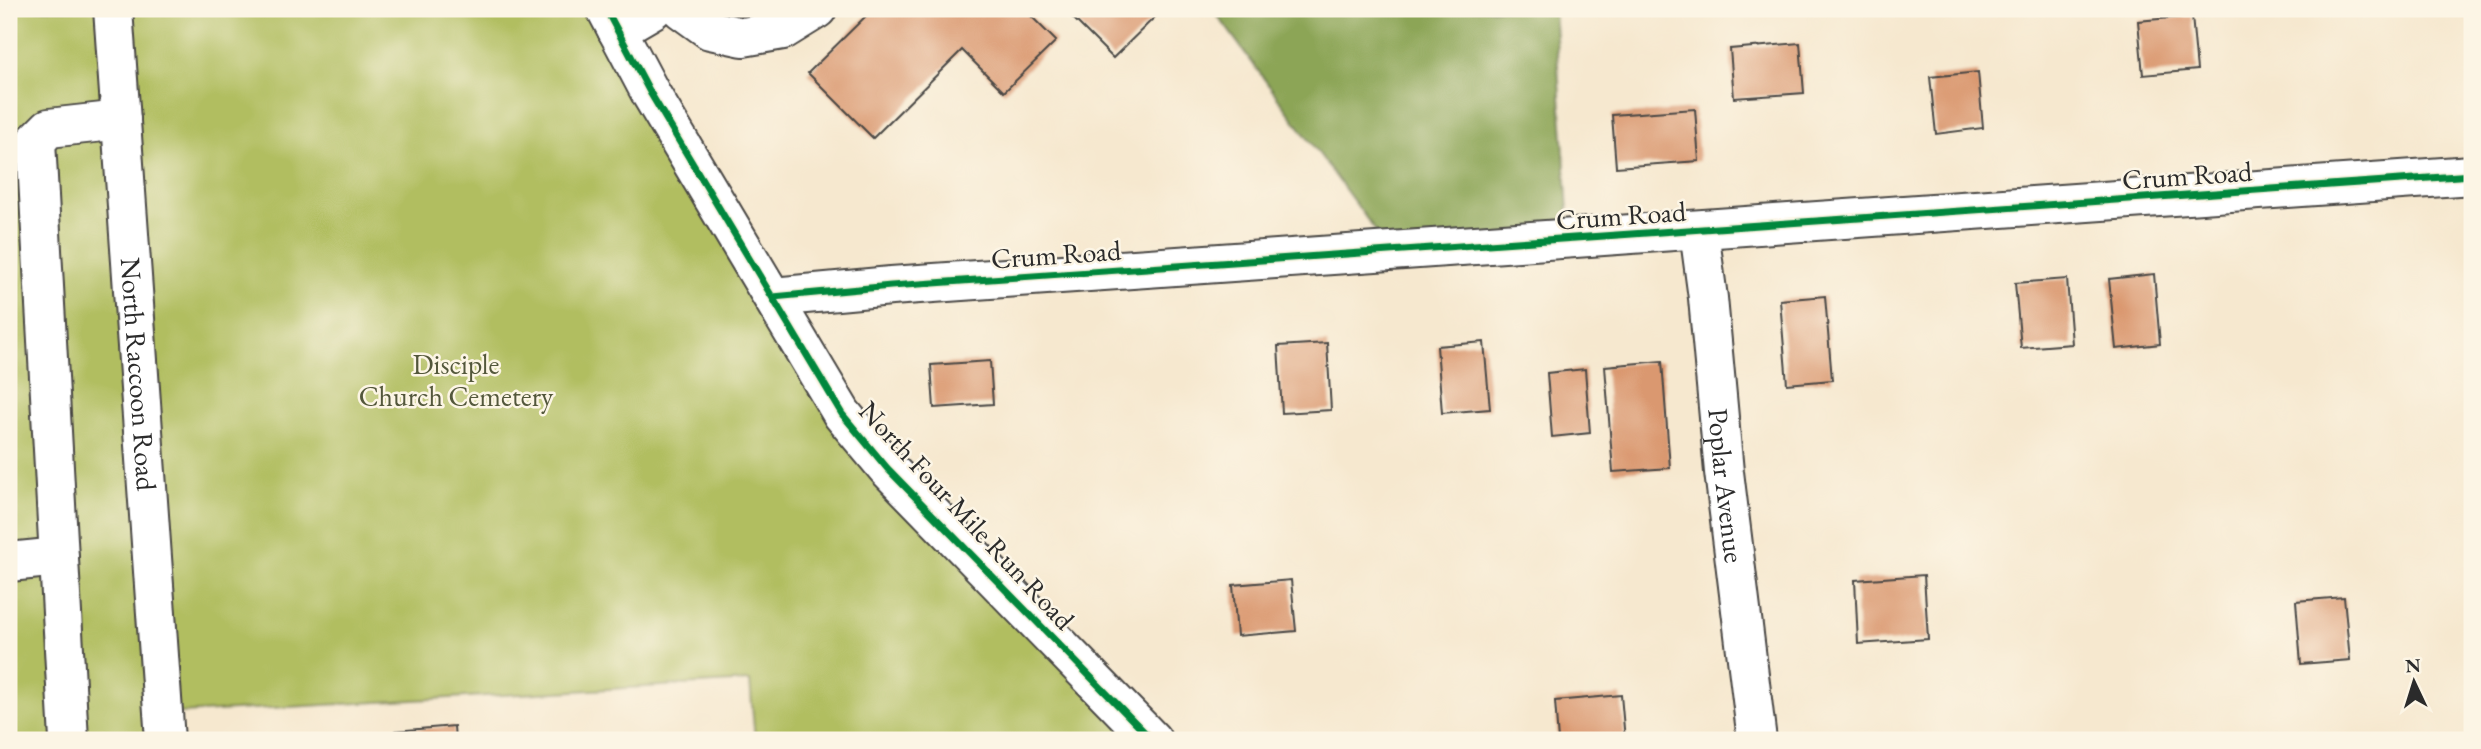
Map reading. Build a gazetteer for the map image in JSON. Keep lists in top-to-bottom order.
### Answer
{
  "streets": {
    "street": [
      "Crum Road",
      "North Raccoon Road",
      "Poplar Avenue",
      "North Four Mile Run Road"
    ]
  },
  "crossings": [
    ["Crum Road", "Poplar Avenue"],
    ["Crum Road", "North Four Mile Run Road"]
  ],
  "parks": ["Disciple Church Cemetery"],
  "north": "top"
}
